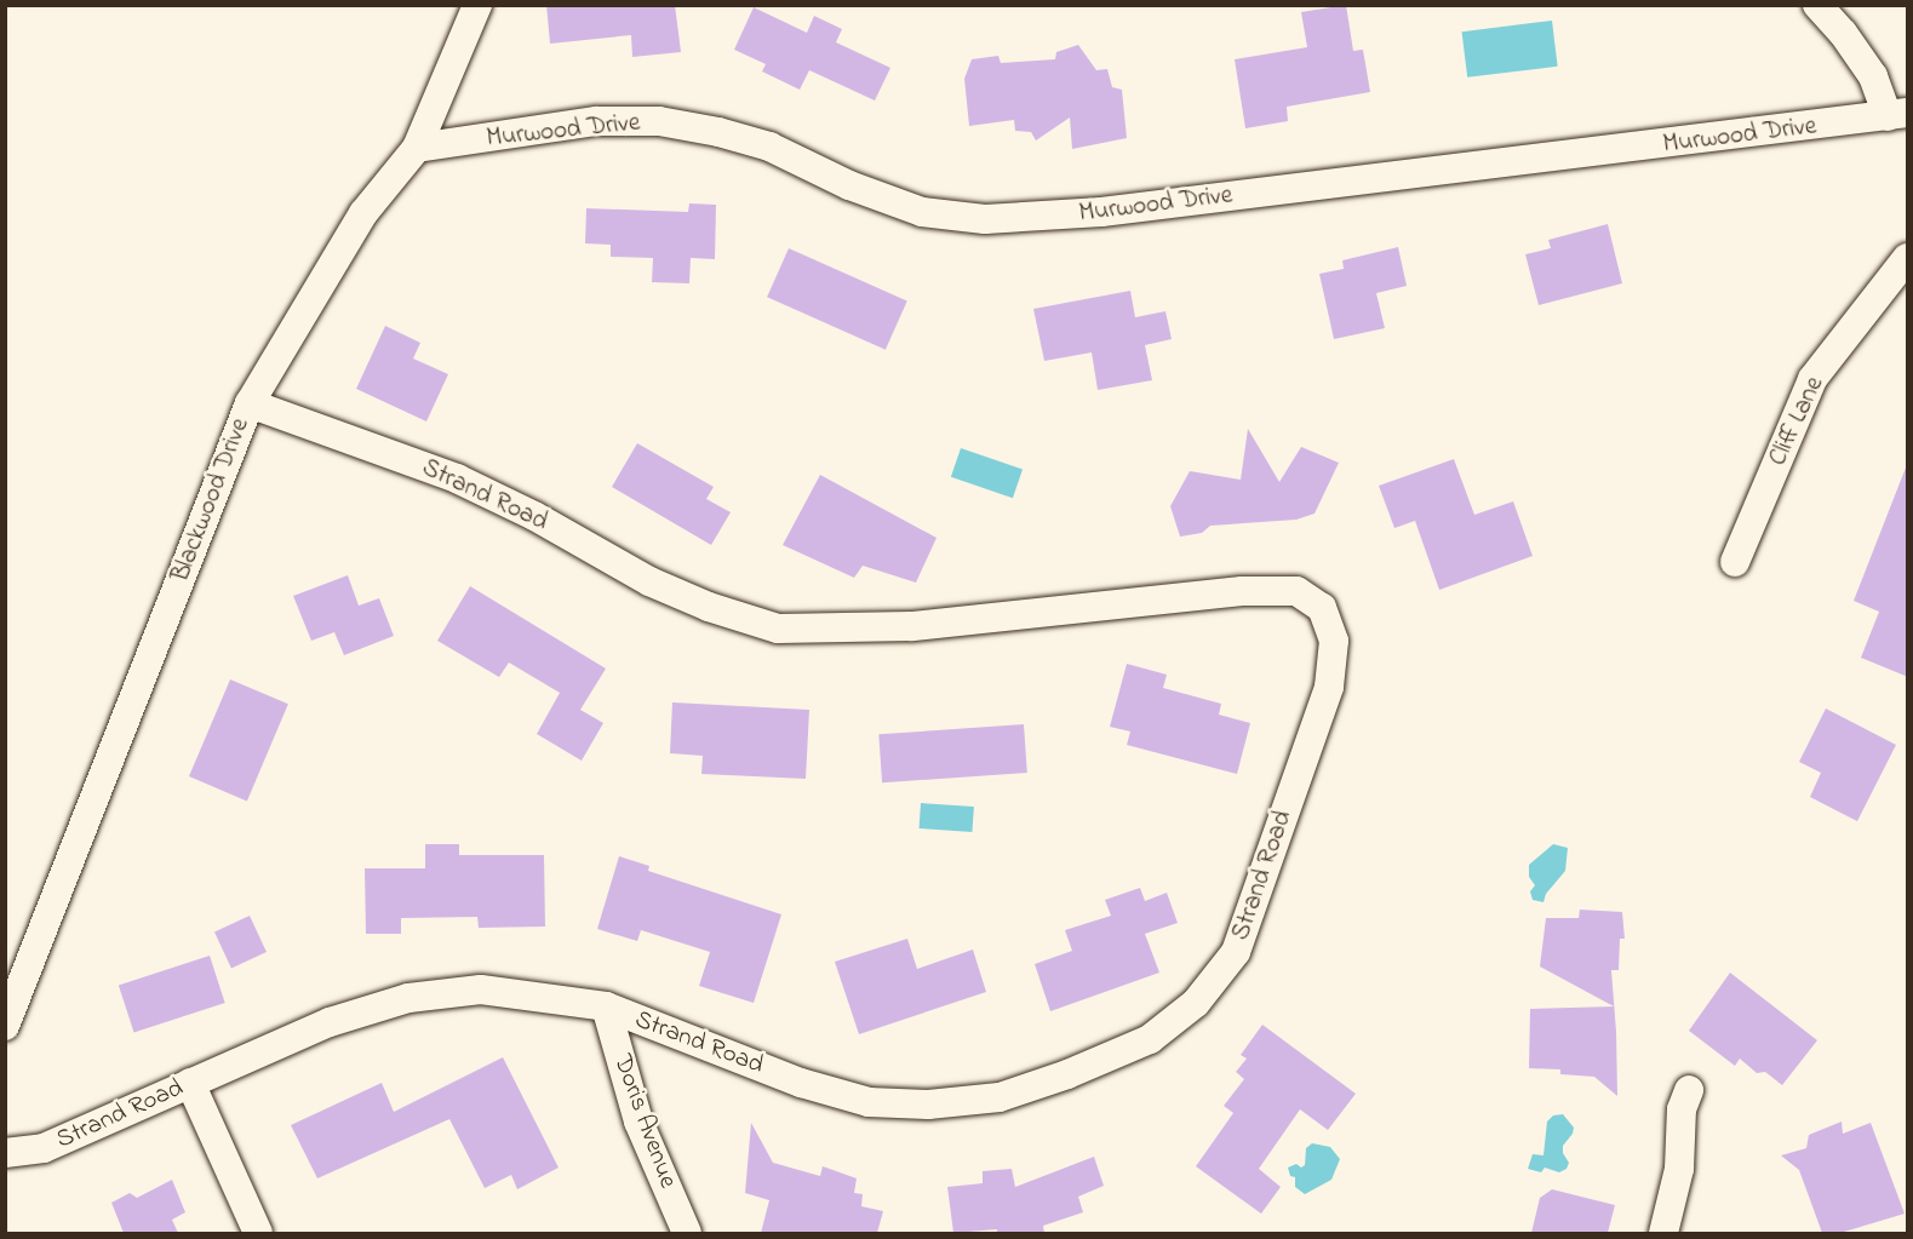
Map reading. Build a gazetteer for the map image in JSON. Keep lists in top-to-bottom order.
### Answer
{
  "streets": {
    "street": [
      "Murwood Drive",
      "Cliff Lane",
      "Strand Road",
      "Blackwood Drive",
      "Doris Avenue"
    ]
  },
  "crossings": [
    ["Murwood Drive", "Blackwood Drive"],
    ["Strand Road", "Blackwood Drive"],
    ["Strand Road", "Doris Avenue"]
  ]
}
